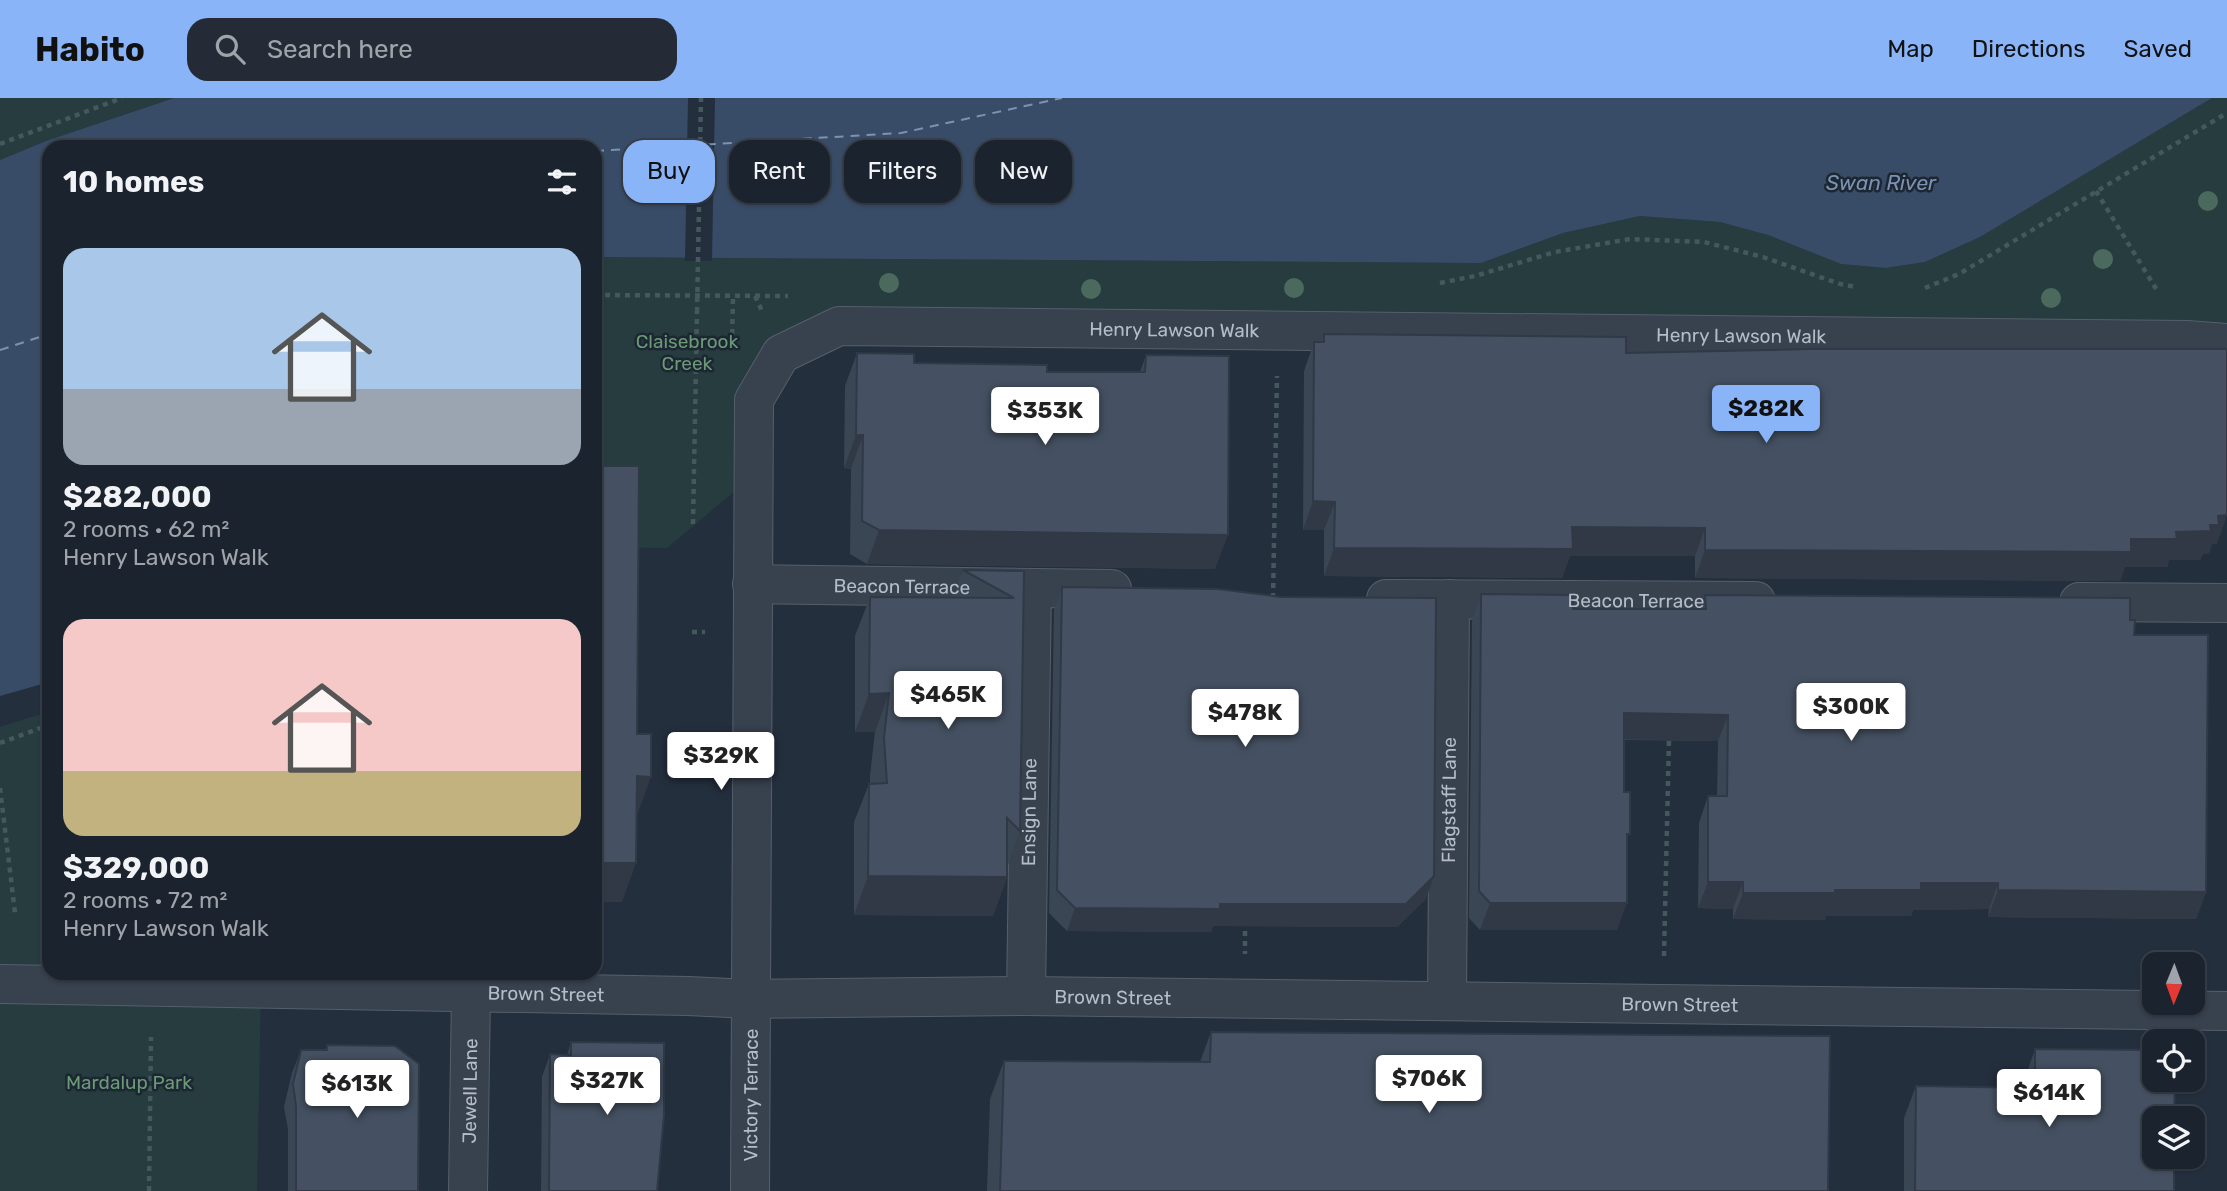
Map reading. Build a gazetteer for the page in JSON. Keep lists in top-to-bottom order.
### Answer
{
  "streets": {
    "street": [
      "Henry Lawson Walk",
      "Beacon Terrace",
      "Flagstaff Lane",
      "Ensign Lane",
      "Brown Street",
      "Jewell Lane",
      "Victory Terrace"
    ]
  },
  "crossings": [
    ["Henry Lawson Walk", "Beacon Terrace"],
    ["Henry Lawson Walk", "Brown Street"],
    ["Henry Lawson Walk", "Victory Terrace"],
    ["Beacon Terrace", "Flagstaff Lane"],
    ["Beacon Terrace", "Ensign Lane"],
    ["Flagstaff Lane", "Brown Street"],
    ["Ensign Lane", "Brown Street"],
    ["Brown Street", "Jewell Lane"],
    ["Brown Street", "Victory Terrace"]
  ],
  "water": ["Swan River"],
  "parks": ["Claisebrook Creek", "Mardalup Park"],
  "north": "bottom",
  "page": {
    "header": "Habito",
    "search": "Search here",
    "nav": ["Map", "Directions", "Saved"],
    "chip": [
      "Buy",
      "Rent",
      "Filters",
      "New"
    ],
    "heading": "10 homes",
    "list": [
      {
        "name": "$282,000",
        "note": "2 rooms · 62 m² · Henry Lawson Walk"
      },
      {
        "name": "$329,000",
        "note": "2 rooms · 72 m² · Henry Lawson Walk"
      }
    ],
    "price": [
      "$282K",
      "$353K",
      "$465K",
      "$300K",
      "$478K",
      "$329K",
      "$706K",
      "$327K",
      "$613K",
      "$614K"
    ]
  }
}
